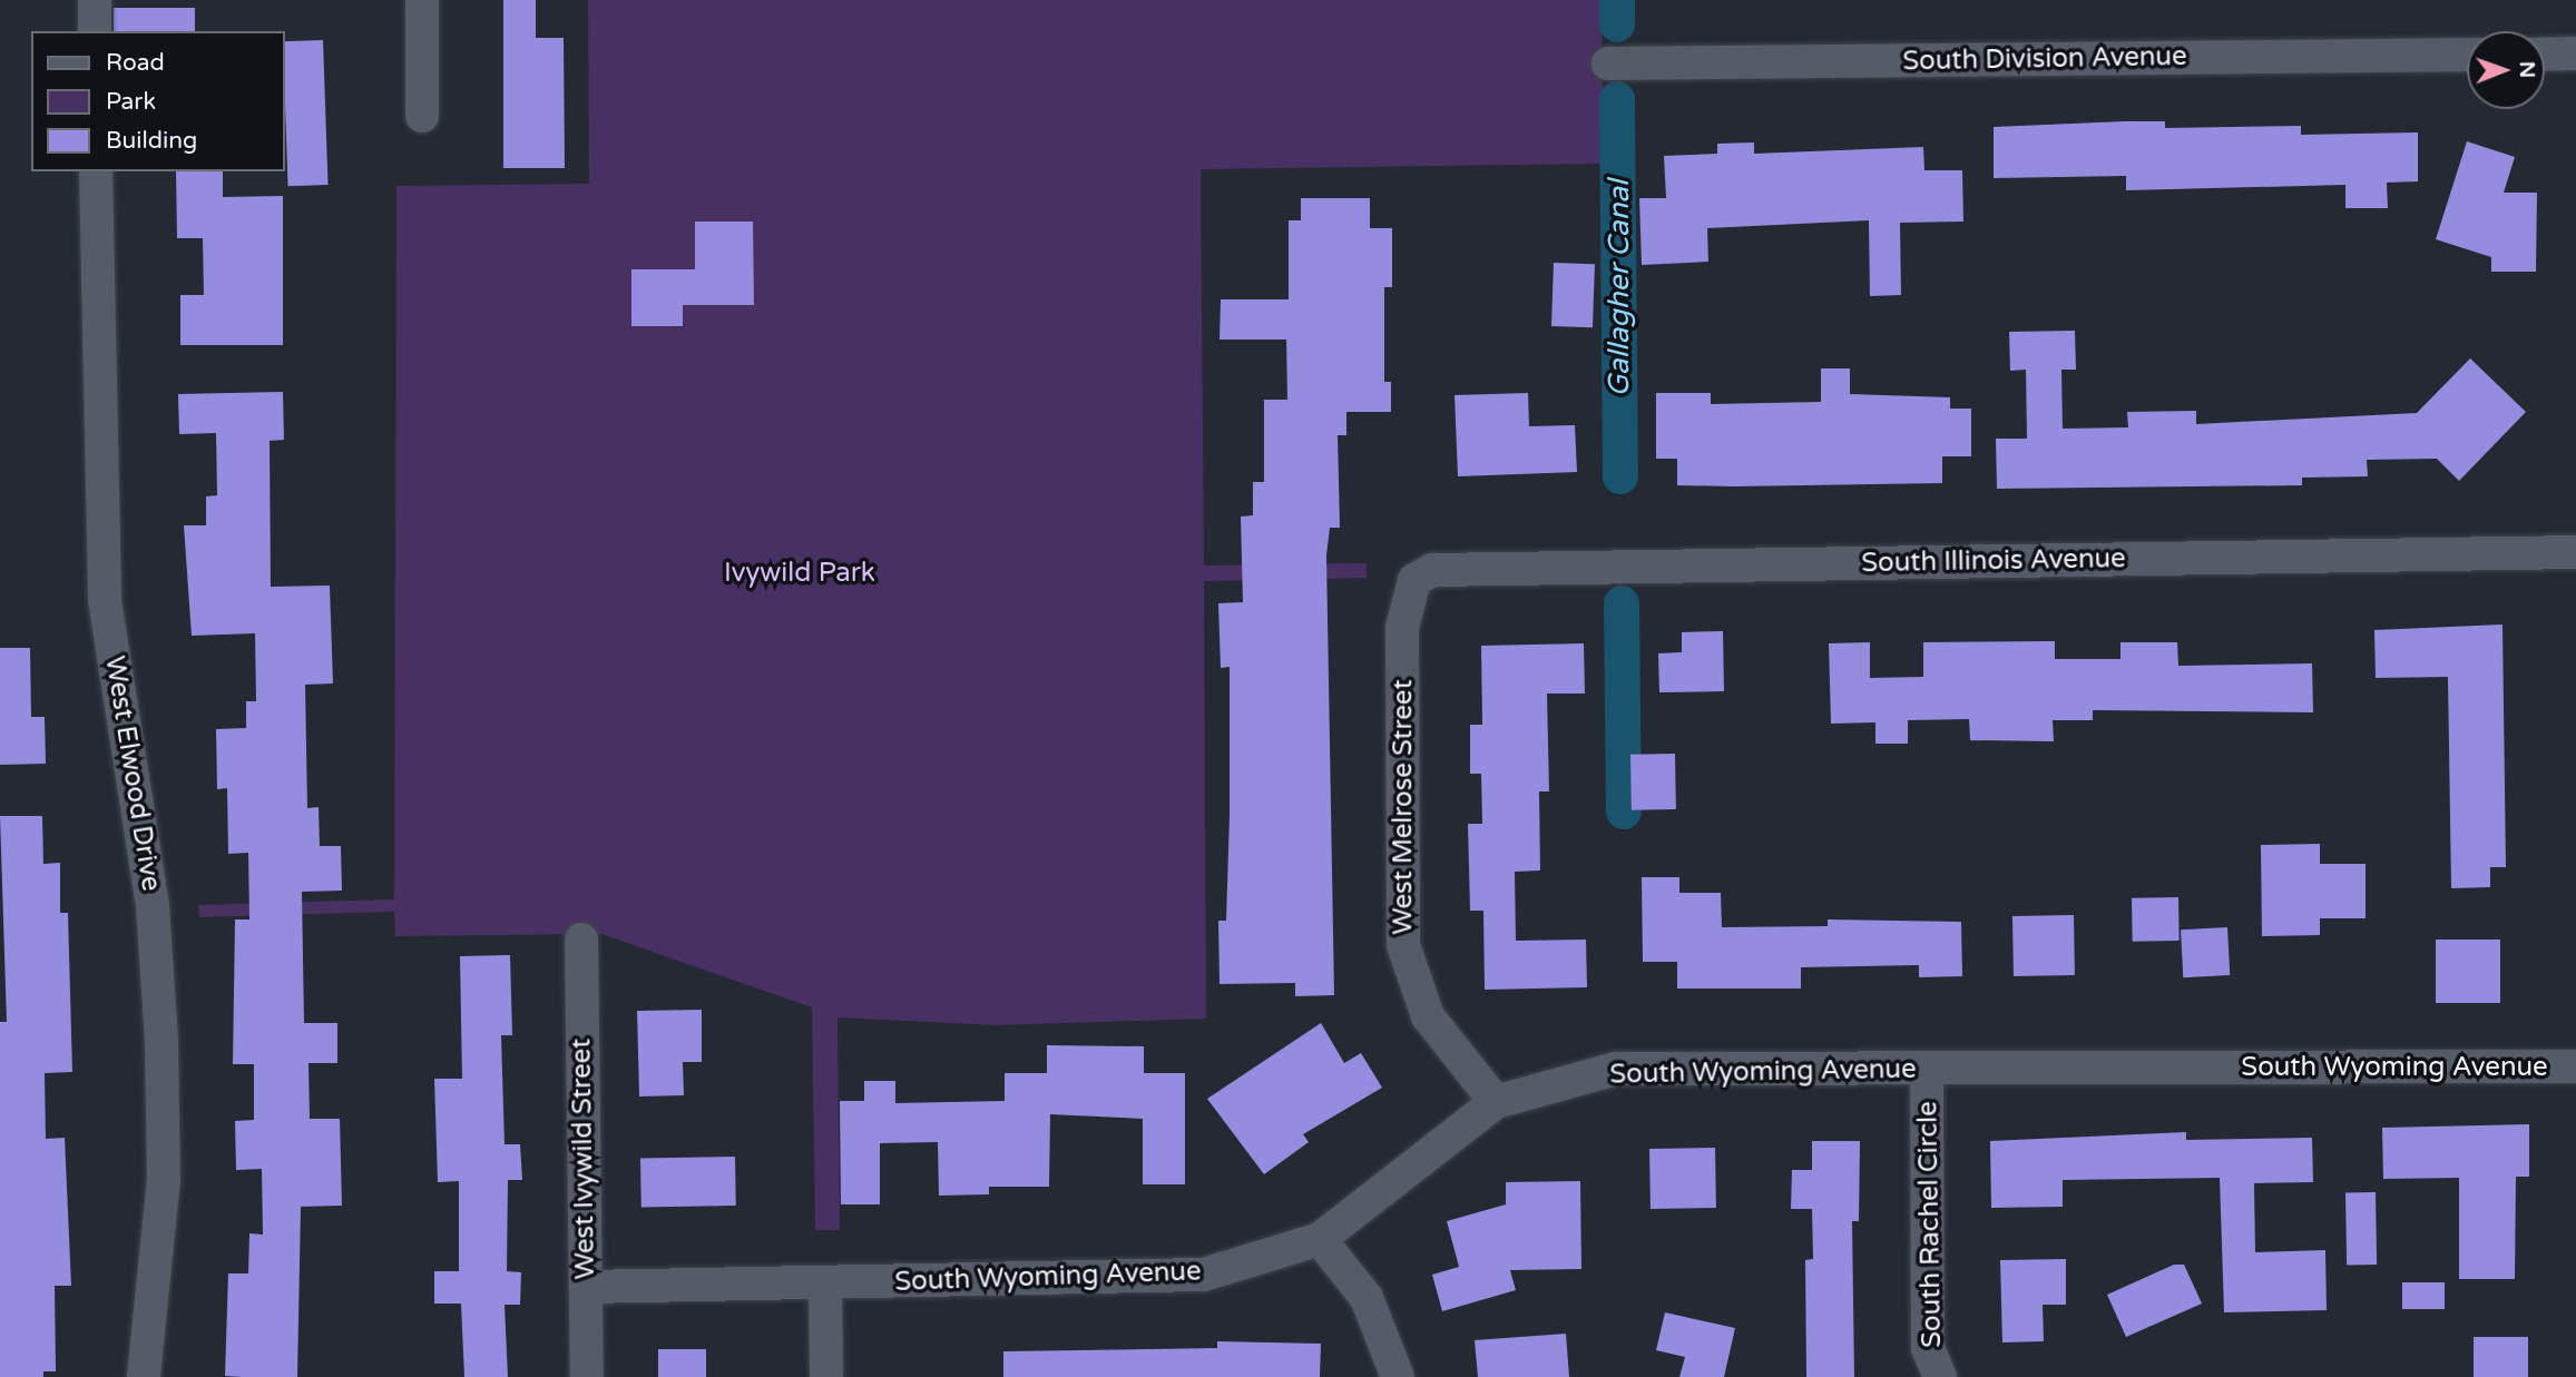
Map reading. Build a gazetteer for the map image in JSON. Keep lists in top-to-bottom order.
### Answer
{
  "streets": {
    "street": [
      "South Division Avenue",
      "South Illinois Avenue",
      "West Elwood Drive",
      "West Melrose Street",
      "South Wyoming Avenue",
      "West Ivywild Street",
      "South Rachel Circle"
    ]
  },
  "crossings": [
    ["South Illinois Avenue", "West Melrose Street"],
    ["West Melrose Street", "South Wyoming Avenue"],
    ["South Wyoming Avenue", "West Ivywild Street"],
    ["South Wyoming Avenue", "South Rachel Circle"]
  ],
  "water": ["Gallagher Canal"],
  "parks": ["Ivywild Park"],
  "legend": ["Road", "Park", "Building"],
  "north": "right"
}
